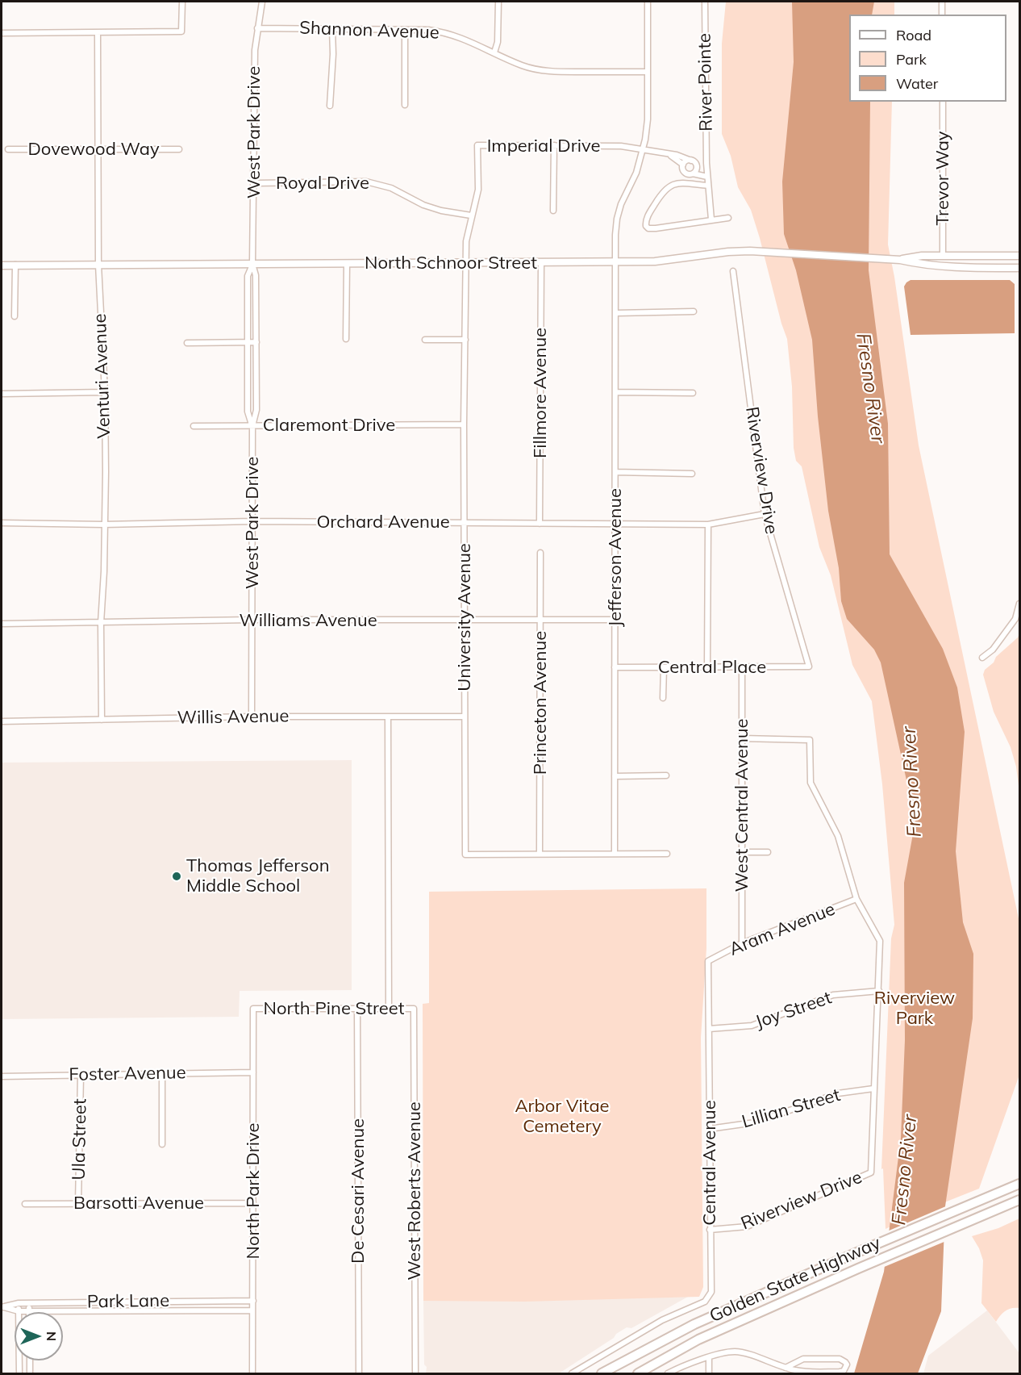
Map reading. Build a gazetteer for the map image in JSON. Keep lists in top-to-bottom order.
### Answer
{
  "streets": {
    "highway": ["Golden State Highway"],
    "street": [
      "Shannon Avenue",
      "River Pointe",
      "West Park Drive",
      "Imperial Drive",
      "Dovewood Way",
      "Trevor Way",
      "Royal Drive",
      "North Schnoor Street",
      "Venturi Avenue",
      "Fillmore Avenue",
      "Claremont Drive",
      "Riverview Drive",
      "Orchard Avenue",
      "Jefferson Avenue",
      "University Avenue",
      "Williams Avenue",
      "Central Place",
      "Princeton Avenue",
      "Willis Avenue",
      "West Central Avenue",
      "Aram Avenue",
      "North Pine Street",
      "Joy Street",
      "Foster Avenue",
      "Lillian Street",
      "Ula Street",
      "Central Avenue",
      "North Park Drive",
      "De Cesari Avenue",
      "West Roberts Avenue",
      "Barsotti Avenue",
      "Park Lane"
    ]
  },
  "crossings": [
    ["Shannon Avenue", "West Park Drive"],
    ["West Park Drive", "Royal Drive"],
    ["West Park Drive", "North Schnoor Street"],
    ["West Park Drive", "Claremont Drive"],
    ["West Park Drive", "Orchard Avenue"],
    ["West Park Drive", "Williams Avenue"],
    ["West Park Drive", "Willis Avenue"],
    ["Imperial Drive", "Royal Drive"],
    ["Imperial Drive", "North Schnoor Street"],
    ["Imperial Drive", "University Avenue"],
    ["Dovewood Way", "Venturi Avenue"],
    ["Trevor Way", "North Schnoor Street"],
    ["North Schnoor Street", "Venturi Avenue"],
    ["North Schnoor Street", "Fillmore Avenue"],
    ["North Schnoor Street", "Jefferson Avenue"],
    ["North Schnoor Street", "University Avenue"],
    ["Venturi Avenue", "Orchard Avenue"],
    ["Venturi Avenue", "Williams Avenue"],
    ["Venturi Avenue", "Willis Avenue"],
    ["Fillmore Avenue", "Orchard Avenue"],
    ["Claremont Drive", "University Avenue"],
    ["Riverview Drive", "Orchard Avenue"],
    ["Riverview Drive", "Central Place"],
    ["Riverview Drive", "West Central Avenue"],
    ["Riverview Drive", "Aram Avenue"],
    ["Riverview Drive", "Joy Street"],
    ["Riverview Drive", "Lillian Street"],
    ["Riverview Drive", "Central Avenue"],
    ["Orchard Avenue", "Jefferson Avenue"],
    ["Orchard Avenue", "University Avenue"],
    ["Jefferson Avenue", "Williams Avenue"],
    ["Jefferson Avenue", "Central Place"],
    ["University Avenue", "Williams Avenue"],
    ["University Avenue", "Princeton Avenue"],
    ["University Avenue", "Willis Avenue"],
    ["Williams Avenue", "Princeton Avenue"],
    ["Central Place", "West Central Avenue"],
    ["West Central Avenue", "Aram Avenue"],
    ["Aram Avenue", "Joy Street"],
    ["Aram Avenue", "Central Avenue"],
    ["North Pine Street", "North Park Drive"],
    ["North Pine Street", "De Cesari Avenue"],
    ["North Pine Street", "West Roberts Avenue"],
    ["Joy Street", "Central Avenue"],
    ["Foster Avenue", "Ula Street"],
    ["Foster Avenue", "North Park Drive"],
    ["Lillian Street", "Central Avenue"],
    ["Ula Street", "Barsotti Avenue"],
    ["North Park Drive", "Barsotti Avenue"],
    ["North Park Drive", "Park Lane"]
  ],
  "water": ["Fresno River"],
  "parks": ["Riverview Park", "Arbor Vitae Cemetery"],
  "places": ["Thomas Jefferson Middle School"],
  "legend": ["Road", "Park", "Water"],
  "north": "right"
}
